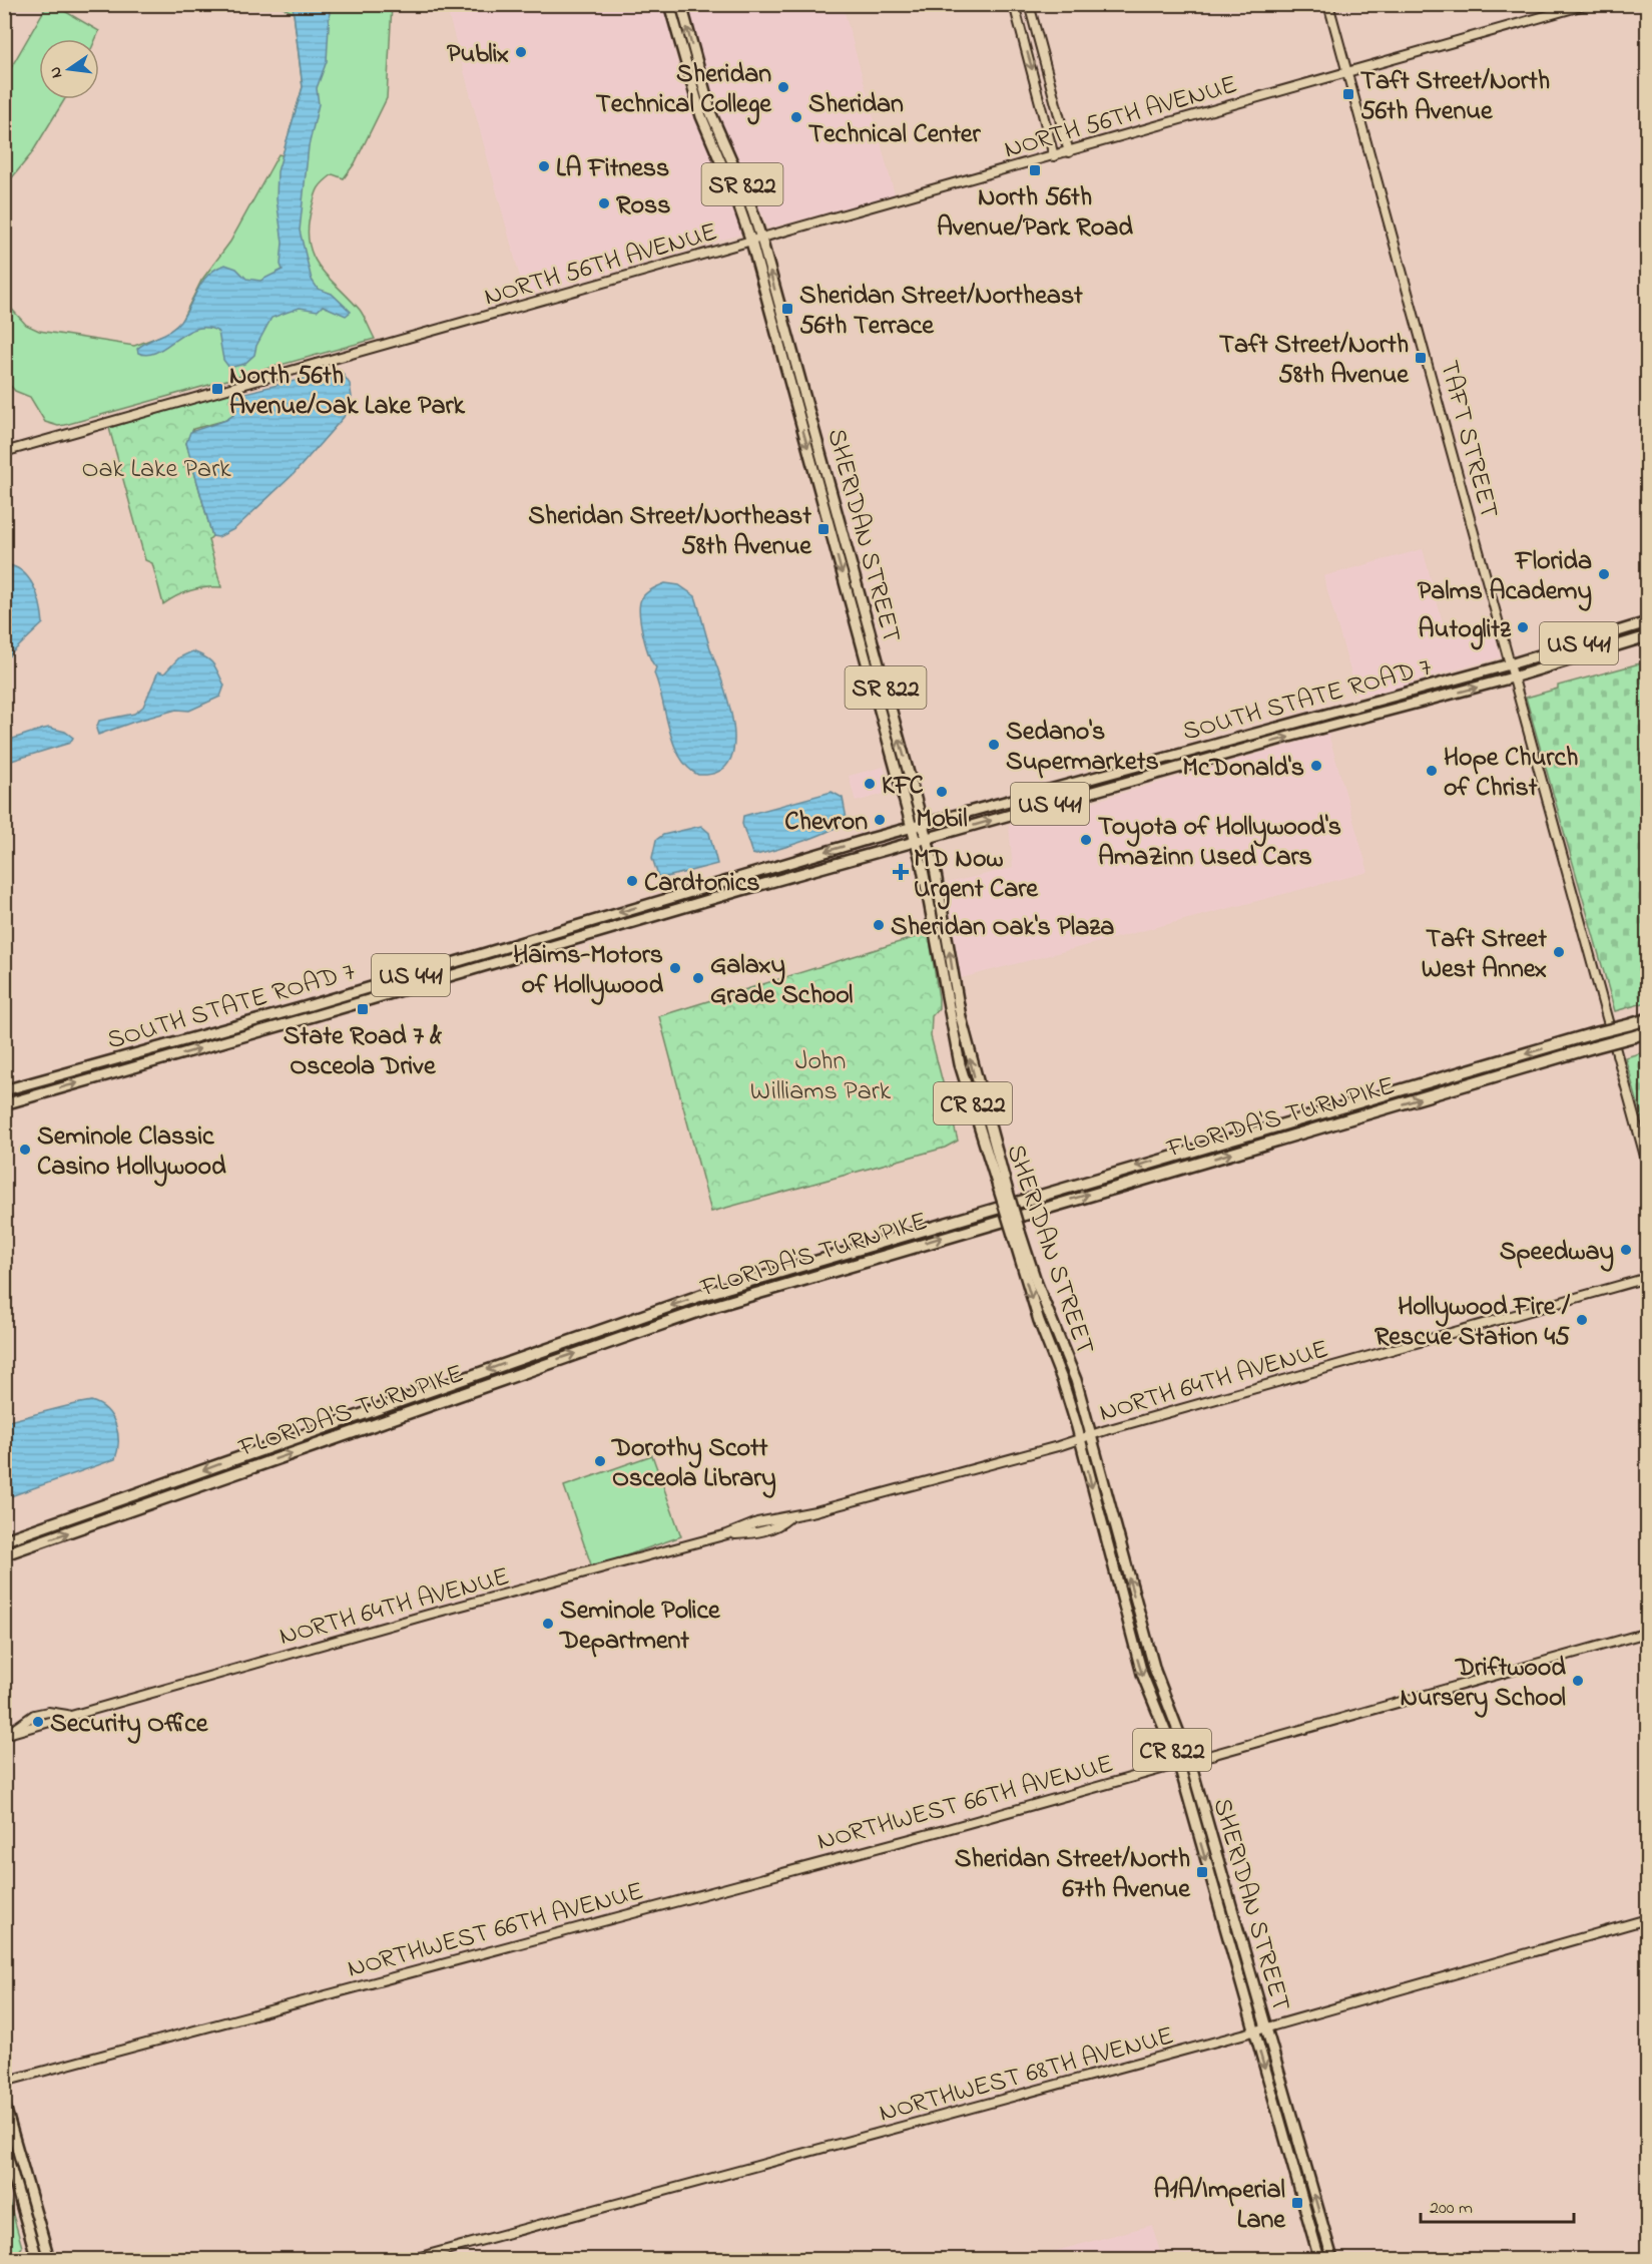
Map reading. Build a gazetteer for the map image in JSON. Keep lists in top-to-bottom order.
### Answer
{
  "streets": {
    "highway": ["FLORIDA'S TURNPIKE"],
    "main road": [
      "SR 822",
      "SHERIDAN STREET",
      "US 441",
      "SOUTH STATE ROAD 7",
      "CR 822"
    ],
    "street": [
      "NORTH 56TH AVENUE",
      "TAFT STREET",
      "NORTH 64TH AVENUE",
      "NORTHWEST 66TH AVENUE",
      "NORTHWEST 68TH AVENUE"
    ]
  },
  "crossings": [
    ["NORTH 56TH AVENUE", "TAFT STREET"],
    ["NORTH 56TH AVENUE", "SHERIDAN STREET"],
    ["TAFT STREET", "SOUTH STATE ROAD 7"],
    ["SHERIDAN STREET", "SOUTH STATE ROAD 7"],
    ["SHERIDAN STREET", "NORTH 64TH AVENUE"],
    ["SHERIDAN STREET", "NORTHWEST 66TH AVENUE"],
    ["SHERIDAN STREET", "NORTHWEST 68TH AVENUE"]
  ],
  "parks": ["Oak Lake Park", "John Williams Park"],
  "places": {
    "other": [
      "Publix",
      "Sheridan Technical College",
      "Sheridan Technical Center",
      "LA Fitness",
      "Ross",
      "Florida Palms Academy",
      "Autoglitz",
      "Sedano's Supermarkets",
      "McDonald's",
      "Hope Church of Christ",
      "KFC",
      "Mobil",
      "Chevron",
      "Toyota of Hollywood's AmaZinn Used Cars",
      "Cardtonics",
      "Sheridan Oak's Plaza",
      "Taft Street West Annex",
      "Haims-Motors of Hollywood",
      "Galaxy Grade School",
      "Seminole Classic Casino Hollywood",
      "Speedway",
      "Hollywood Fire / Rescue Station 45",
      "Dorothy Scott Osceola Library",
      "Seminole Police Department",
      "Driftwood Nursery School",
      "Security Office"
    ],
    "transit": [
      "Taft Street/North 56th Avenue",
      "North 56th Avenue/Park Road",
      "Sheridan Street/Northeast 56th Terrace",
      "Taft Street/North 58th Avenue",
      "North 56th Avenue/Oak Lake Park",
      "Sheridan Street/Northeast 58th Avenue",
      "State Road 7 & Osceola Drive",
      "Sheridan Street/North 67th Avenue",
      "A1A/Imperial Lane"
    ],
    "health": ["MD Now Urgent Care"]
  },
  "scale_bar": "200 m",
  "north": "left"
}
